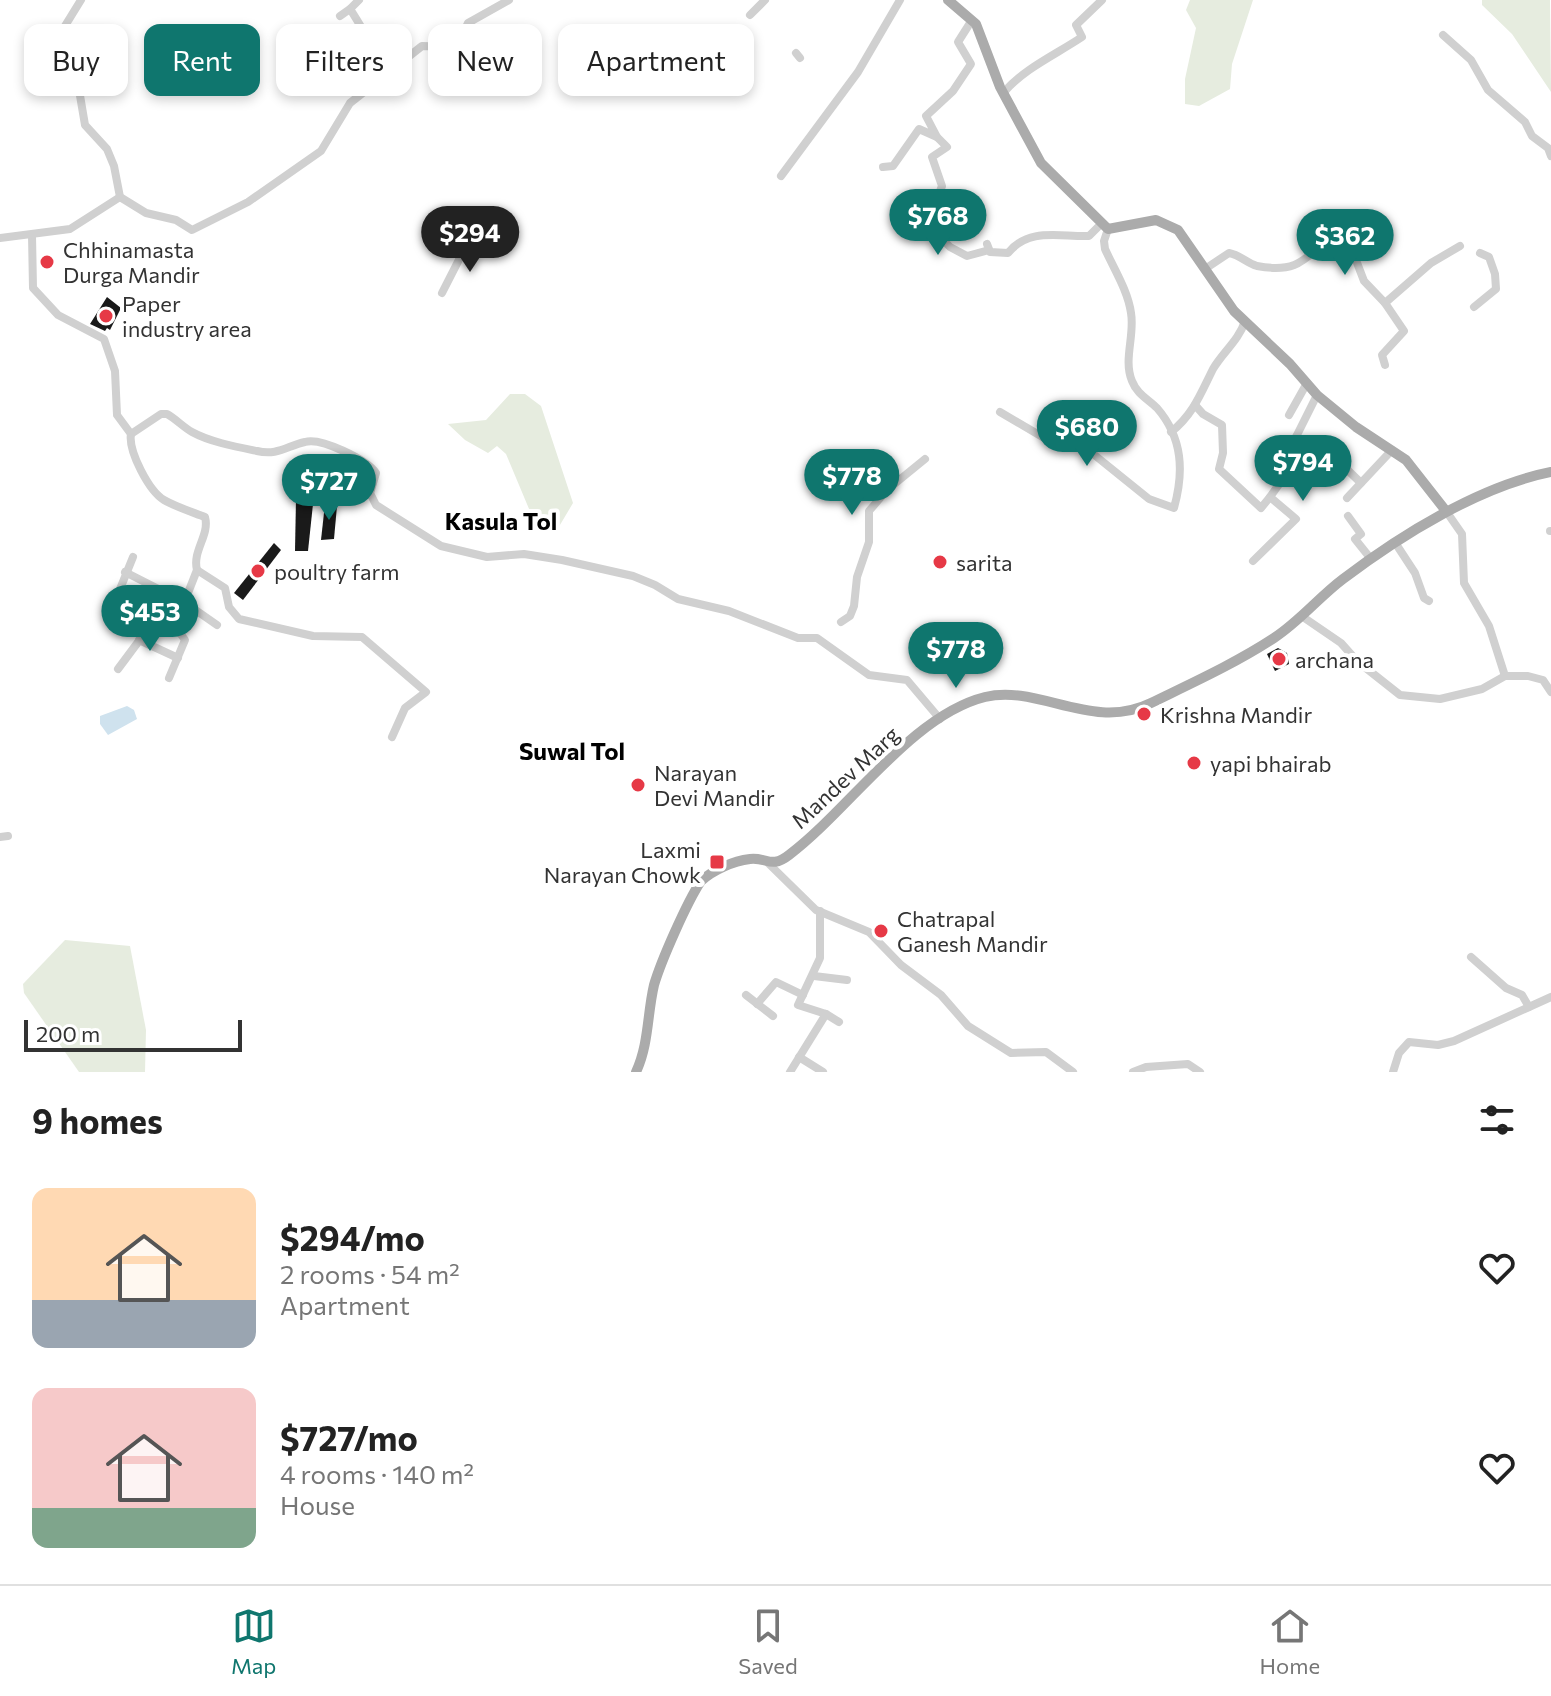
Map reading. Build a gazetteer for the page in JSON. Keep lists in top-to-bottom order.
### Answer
{
  "streets": {
    "main road": ["Mandev Marg"]
  },
  "districts": ["Kasula Tol", "Suwal Tol"],
  "places": {
    "other": [
      "Chhinamasta Durga Mandir",
      "Paper industry area",
      "sarita",
      "poultry farm",
      "archana",
      "Krishna Mandir",
      "yapi bhairab",
      "Narayan Devi Mandir",
      "Chatrapal Ganesh Mandir"
    ],
    "transit": ["Laxmi Narayan Chowk"]
  },
  "scale_bar": "200 m",
  "page": {
    "chip": [
      "Buy",
      "Rent",
      "Filters",
      "New",
      "Apartment"
    ],
    "price": [
      "$768",
      "$294",
      "$362",
      "$680",
      "$794",
      "$778",
      "$727",
      "$453",
      "$778"
    ],
    "scale": "200 m",
    "heading": "9 homes",
    "list": [
      {
        "name": "$294/mo",
        "note": "2 rooms · 54 m² · Apartment"
      },
      {
        "name": "$727/mo",
        "note": "4 rooms · 140 m² · House"
      }
    ],
    "tabs": ["Map", "Saved", "Home"]
  }
}
